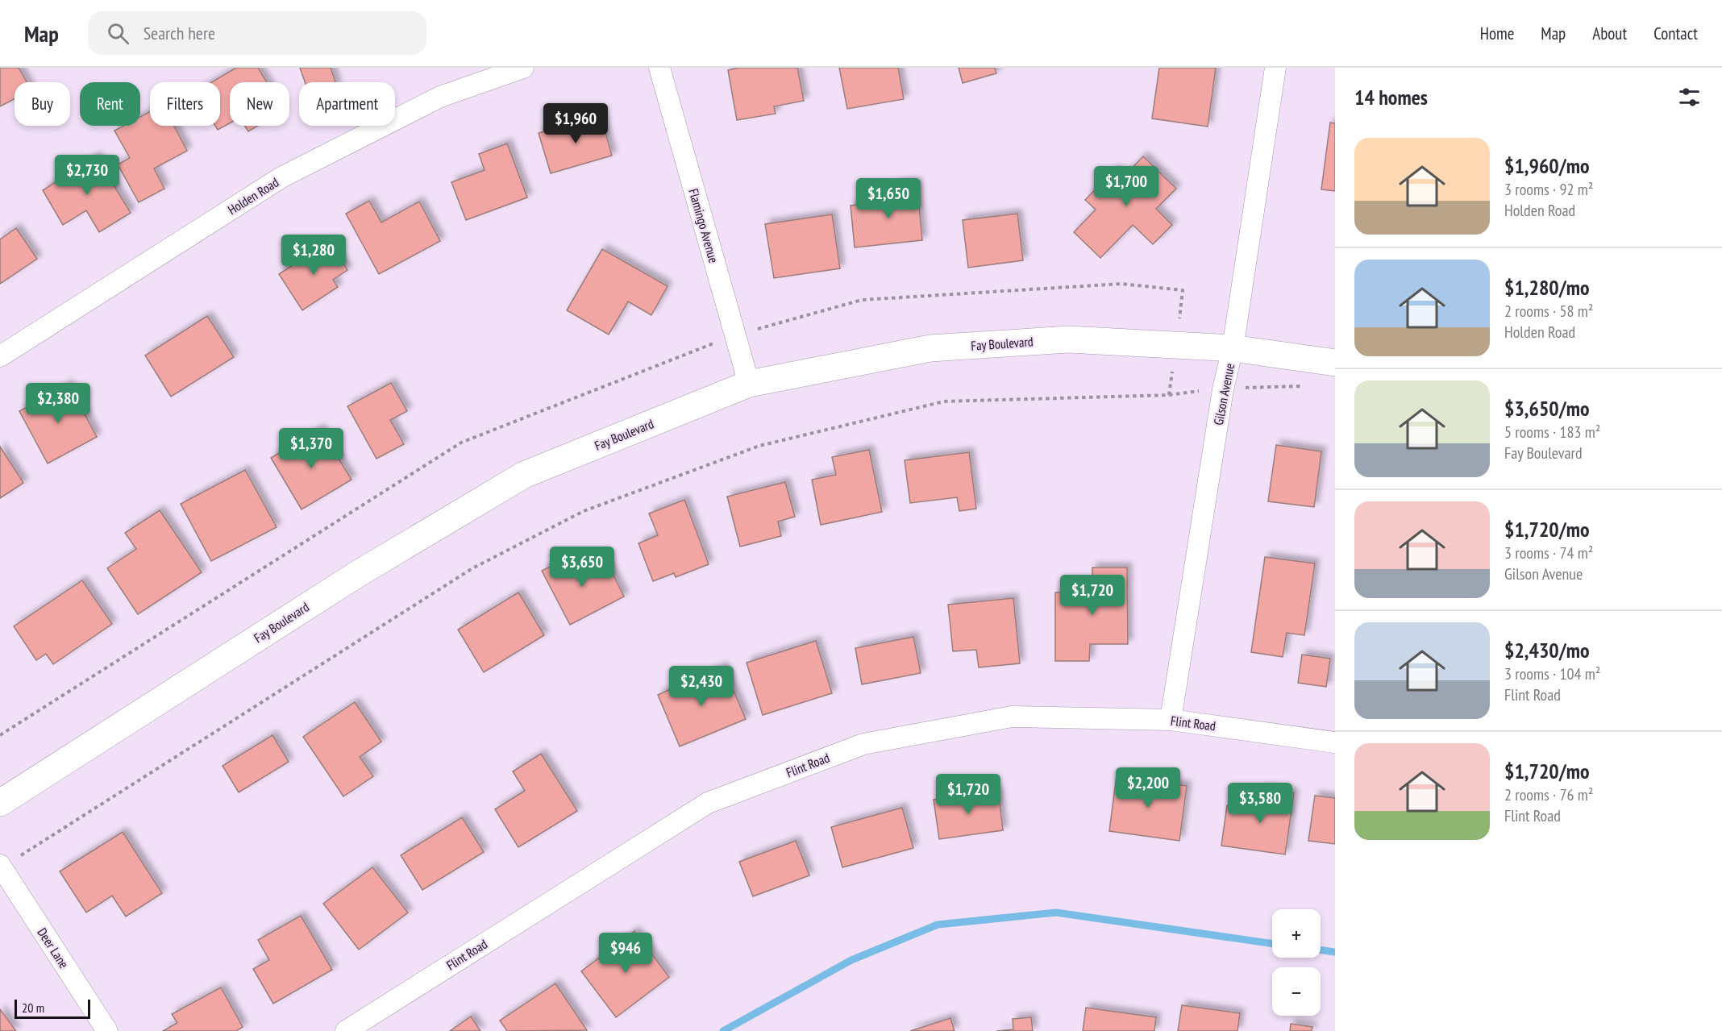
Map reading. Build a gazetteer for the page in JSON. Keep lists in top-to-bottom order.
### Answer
{
  "streets": {
    "street": [
      "Holden Road",
      "Flamingo Avenue",
      "Fay Boulevard",
      "Gilson Avenue",
      "Flint Road",
      "Deer Lane"
    ]
  },
  "crossings": [
    ["Flamingo Avenue", "Fay Boulevard"],
    ["Fay Boulevard", "Gilson Avenue"],
    ["Gilson Avenue", "Flint Road"]
  ],
  "scale_bar": "20 m",
  "page": {
    "header": "Map",
    "search": "Search here",
    "nav": [
      "Home",
      "Map",
      "About",
      "Contact"
    ],
    "heading": "14 homes",
    "chip": [
      "Buy",
      "Rent",
      "Filters",
      "New",
      "Apartment"
    ],
    "price": [
      "$1,960",
      "$2,730",
      "$1,700",
      "$1,650",
      "$1,280",
      "$2,380",
      "$1,370",
      "$3,650",
      "$1,720",
      "$2,430",
      "$2,200",
      "$1,720",
      "$3,580",
      "$946"
    ],
    "list": [
      {
        "name": "$1,960/mo",
        "note": "3 rooms · 92 m² · Holden Road"
      },
      {
        "name": "$1,280/mo",
        "note": "2 rooms · 58 m² · Holden Road"
      },
      {
        "name": "$3,650/mo",
        "note": "5 rooms · 183 m² · Fay Boulevard"
      },
      {
        "name": "$1,720/mo",
        "note": "3 rooms · 74 m² · Gilson Avenue"
      },
      {
        "name": "$2,430/mo",
        "note": "3 rooms · 104 m² · Flint Road"
      },
      {
        "name": "$1,720/mo",
        "note": "2 rooms · 76 m² · Flint Road"
      }
    ],
    "map_buttons": ["+", "−"],
    "scale": "20 m"
  }
}
